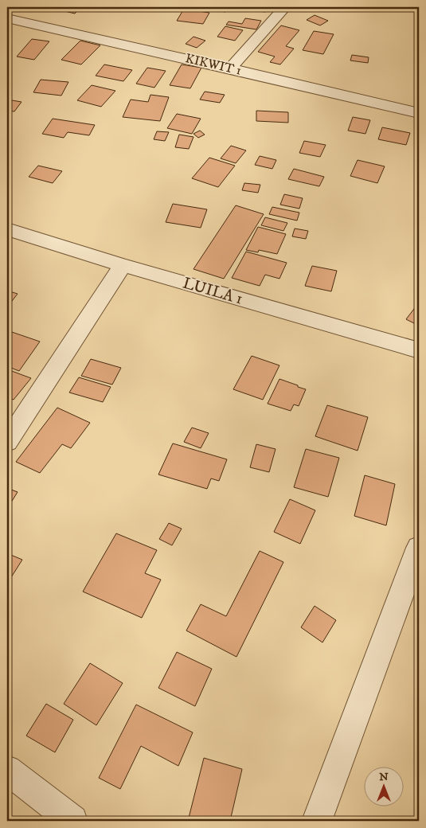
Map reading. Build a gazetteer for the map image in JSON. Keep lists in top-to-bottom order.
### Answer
{
  "streets": {
    "street": ["KIKWIT 1", "LUILA 1"]
  },
  "north": "top"
}
